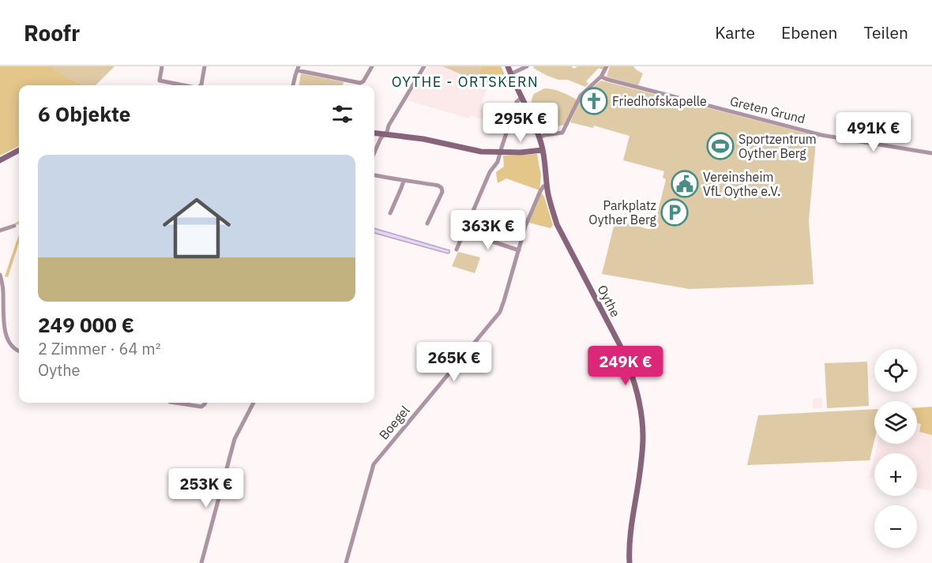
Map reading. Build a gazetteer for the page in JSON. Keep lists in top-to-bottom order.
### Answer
{
  "streets": {
    "main road": ["Oythe"],
    "street": ["Greten Grund", "Boegel"]
  },
  "crossings": [
    ["Oythe", "Boegel"]
  ],
  "districts": ["OYTHE - ORTSKERN"],
  "places": {
    "church": ["Friedhofskapelle"],
    "sports": ["Sportzentrum Oyther Berg"],
    "public building": ["Vereinsheim VfL Oythe e.V."],
    "parking": ["Parkplatz Oyther Berg"]
  },
  "page": {
    "header": "Roofr",
    "nav": ["Karte", "Ebenen", "Teilen"],
    "heading": "6 Objekte",
    "price": [
      "295K €",
      "491K €",
      "363K €",
      "265K €",
      "249K €",
      "253K €"
    ],
    "list": [
      {
        "name": "249 000 €",
        "note": "2 Zimmer · 64 m² · Oythe"
      }
    ],
    "map_buttons": ["+", "−"]
  }
}
